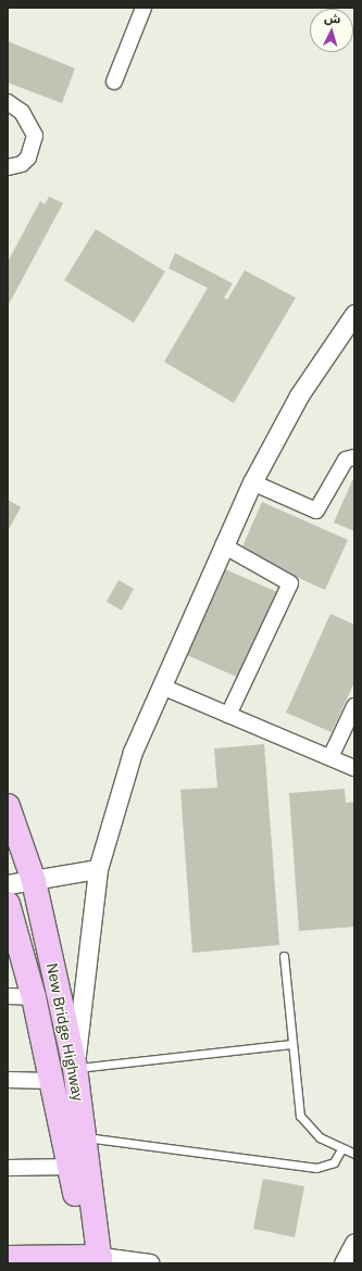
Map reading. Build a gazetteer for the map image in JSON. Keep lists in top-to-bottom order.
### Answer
{
  "streets": {
    "main road": ["New Bridge Highway"]
  },
  "north": "top"
}
